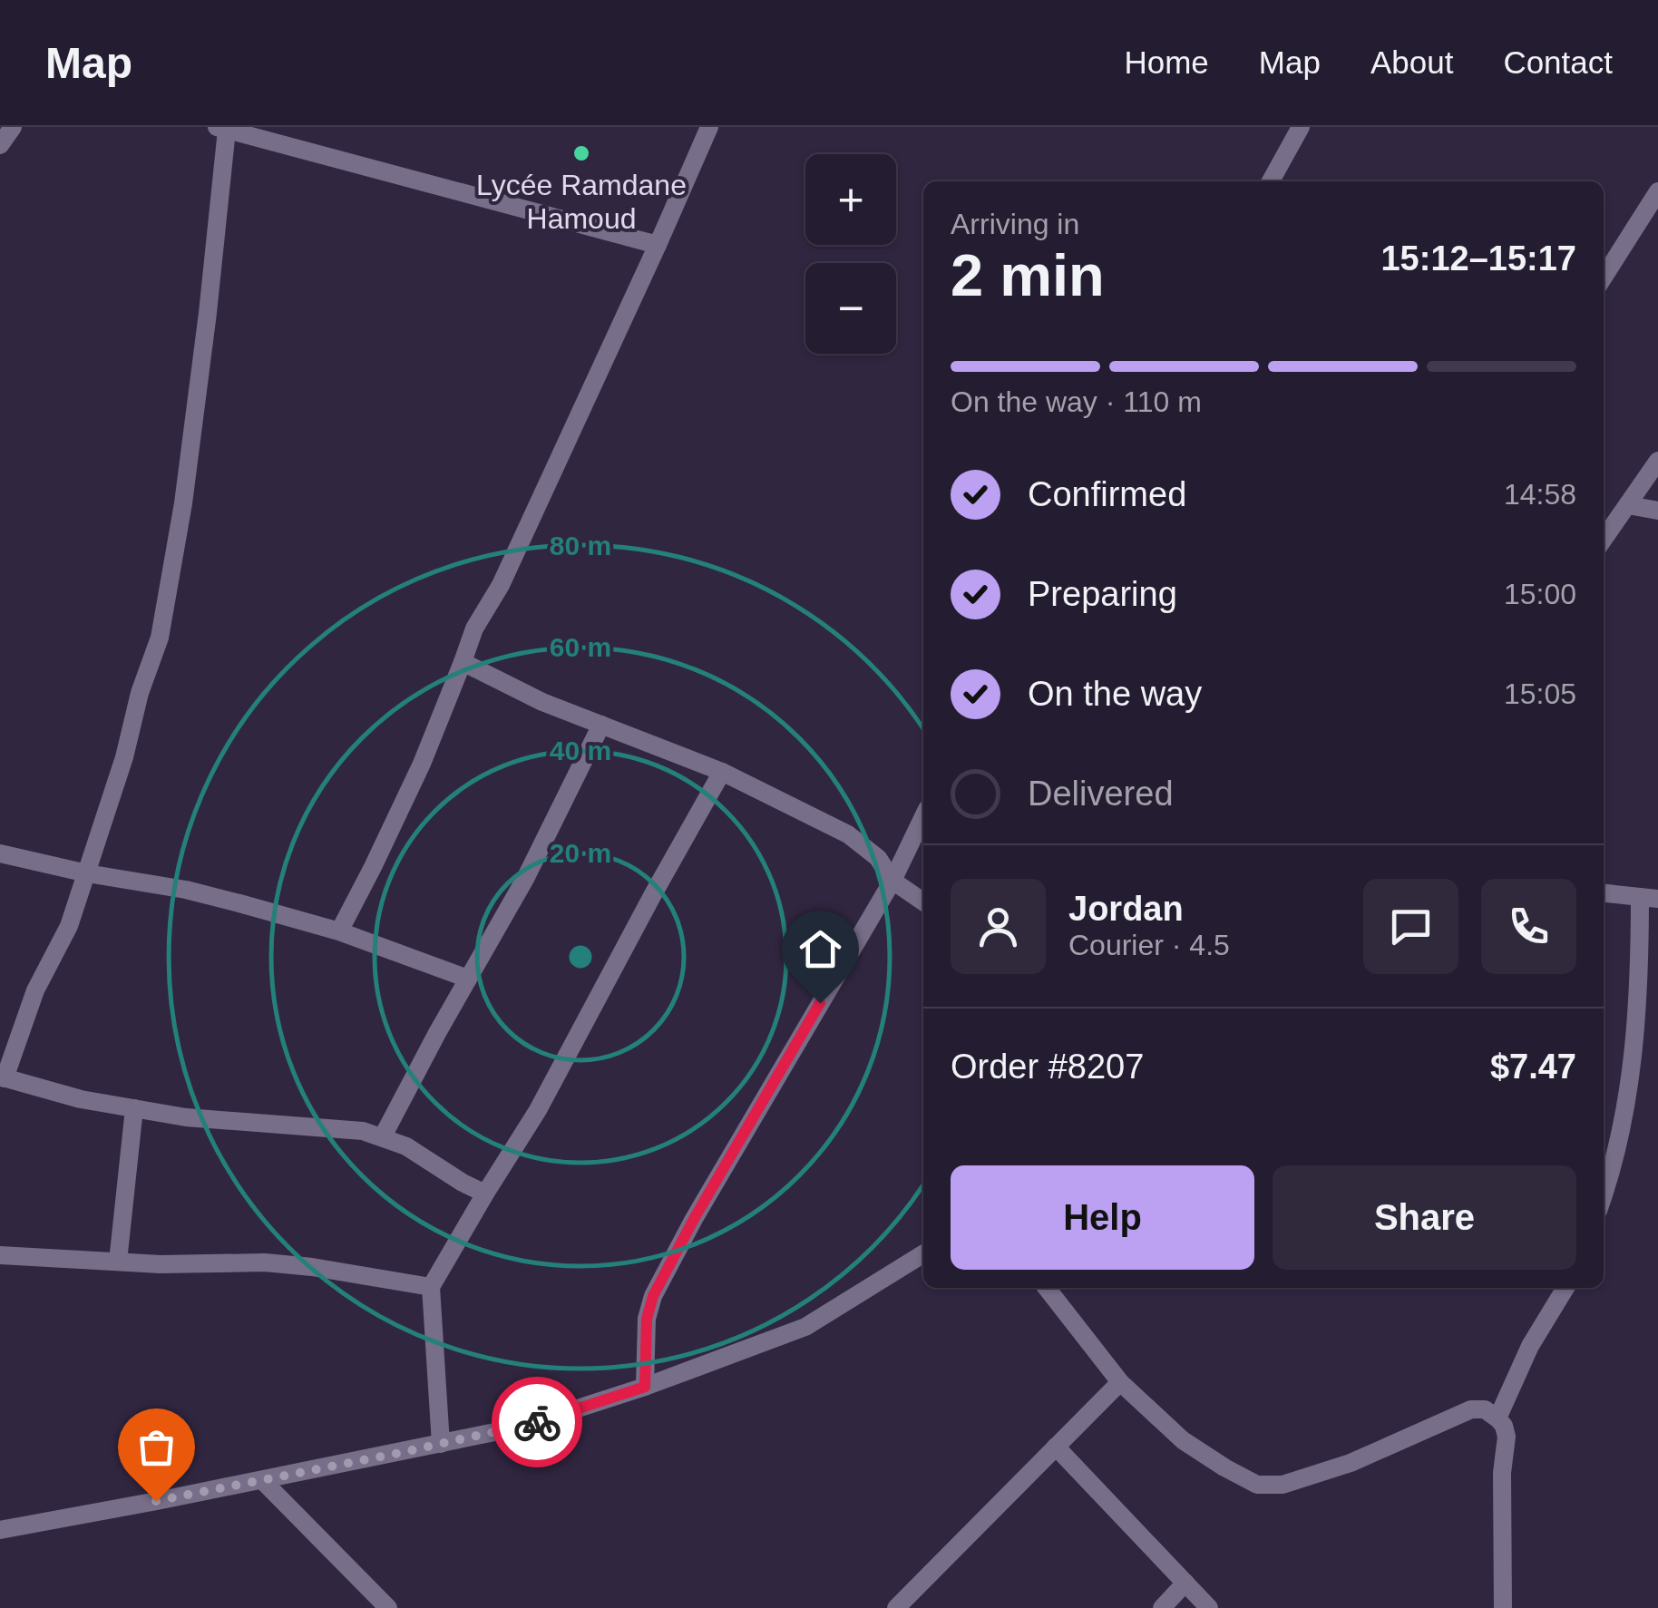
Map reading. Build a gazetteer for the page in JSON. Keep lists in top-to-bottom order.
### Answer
{
  "places": ["Lycée Ramdane Hamoud"],
  "page": {
    "header": "Map",
    "nav": [
      "Home",
      "Map",
      "About",
      "Contact"
    ],
    "map_buttons": ["+", "−"],
    "heading": ["2 min", "Arriving in", "15:12–15:17"],
    "panel": [
      "Jordan",
      "Courier · 4.5",
      "Order #8207",
      "$7.47"
    ],
    "bar": "On the way · 110 m",
    "list": [
      ["Confirmed", "14:58"],
      ["Preparing", "15:00"],
      ["On the way", "15:05"],
      "Delivered"
    ],
    "buttons": ["Help", "Share"]
  },
  "rings": [
    "80 m",
    "60 m",
    "40 m",
    "20 m"
  ]
}
